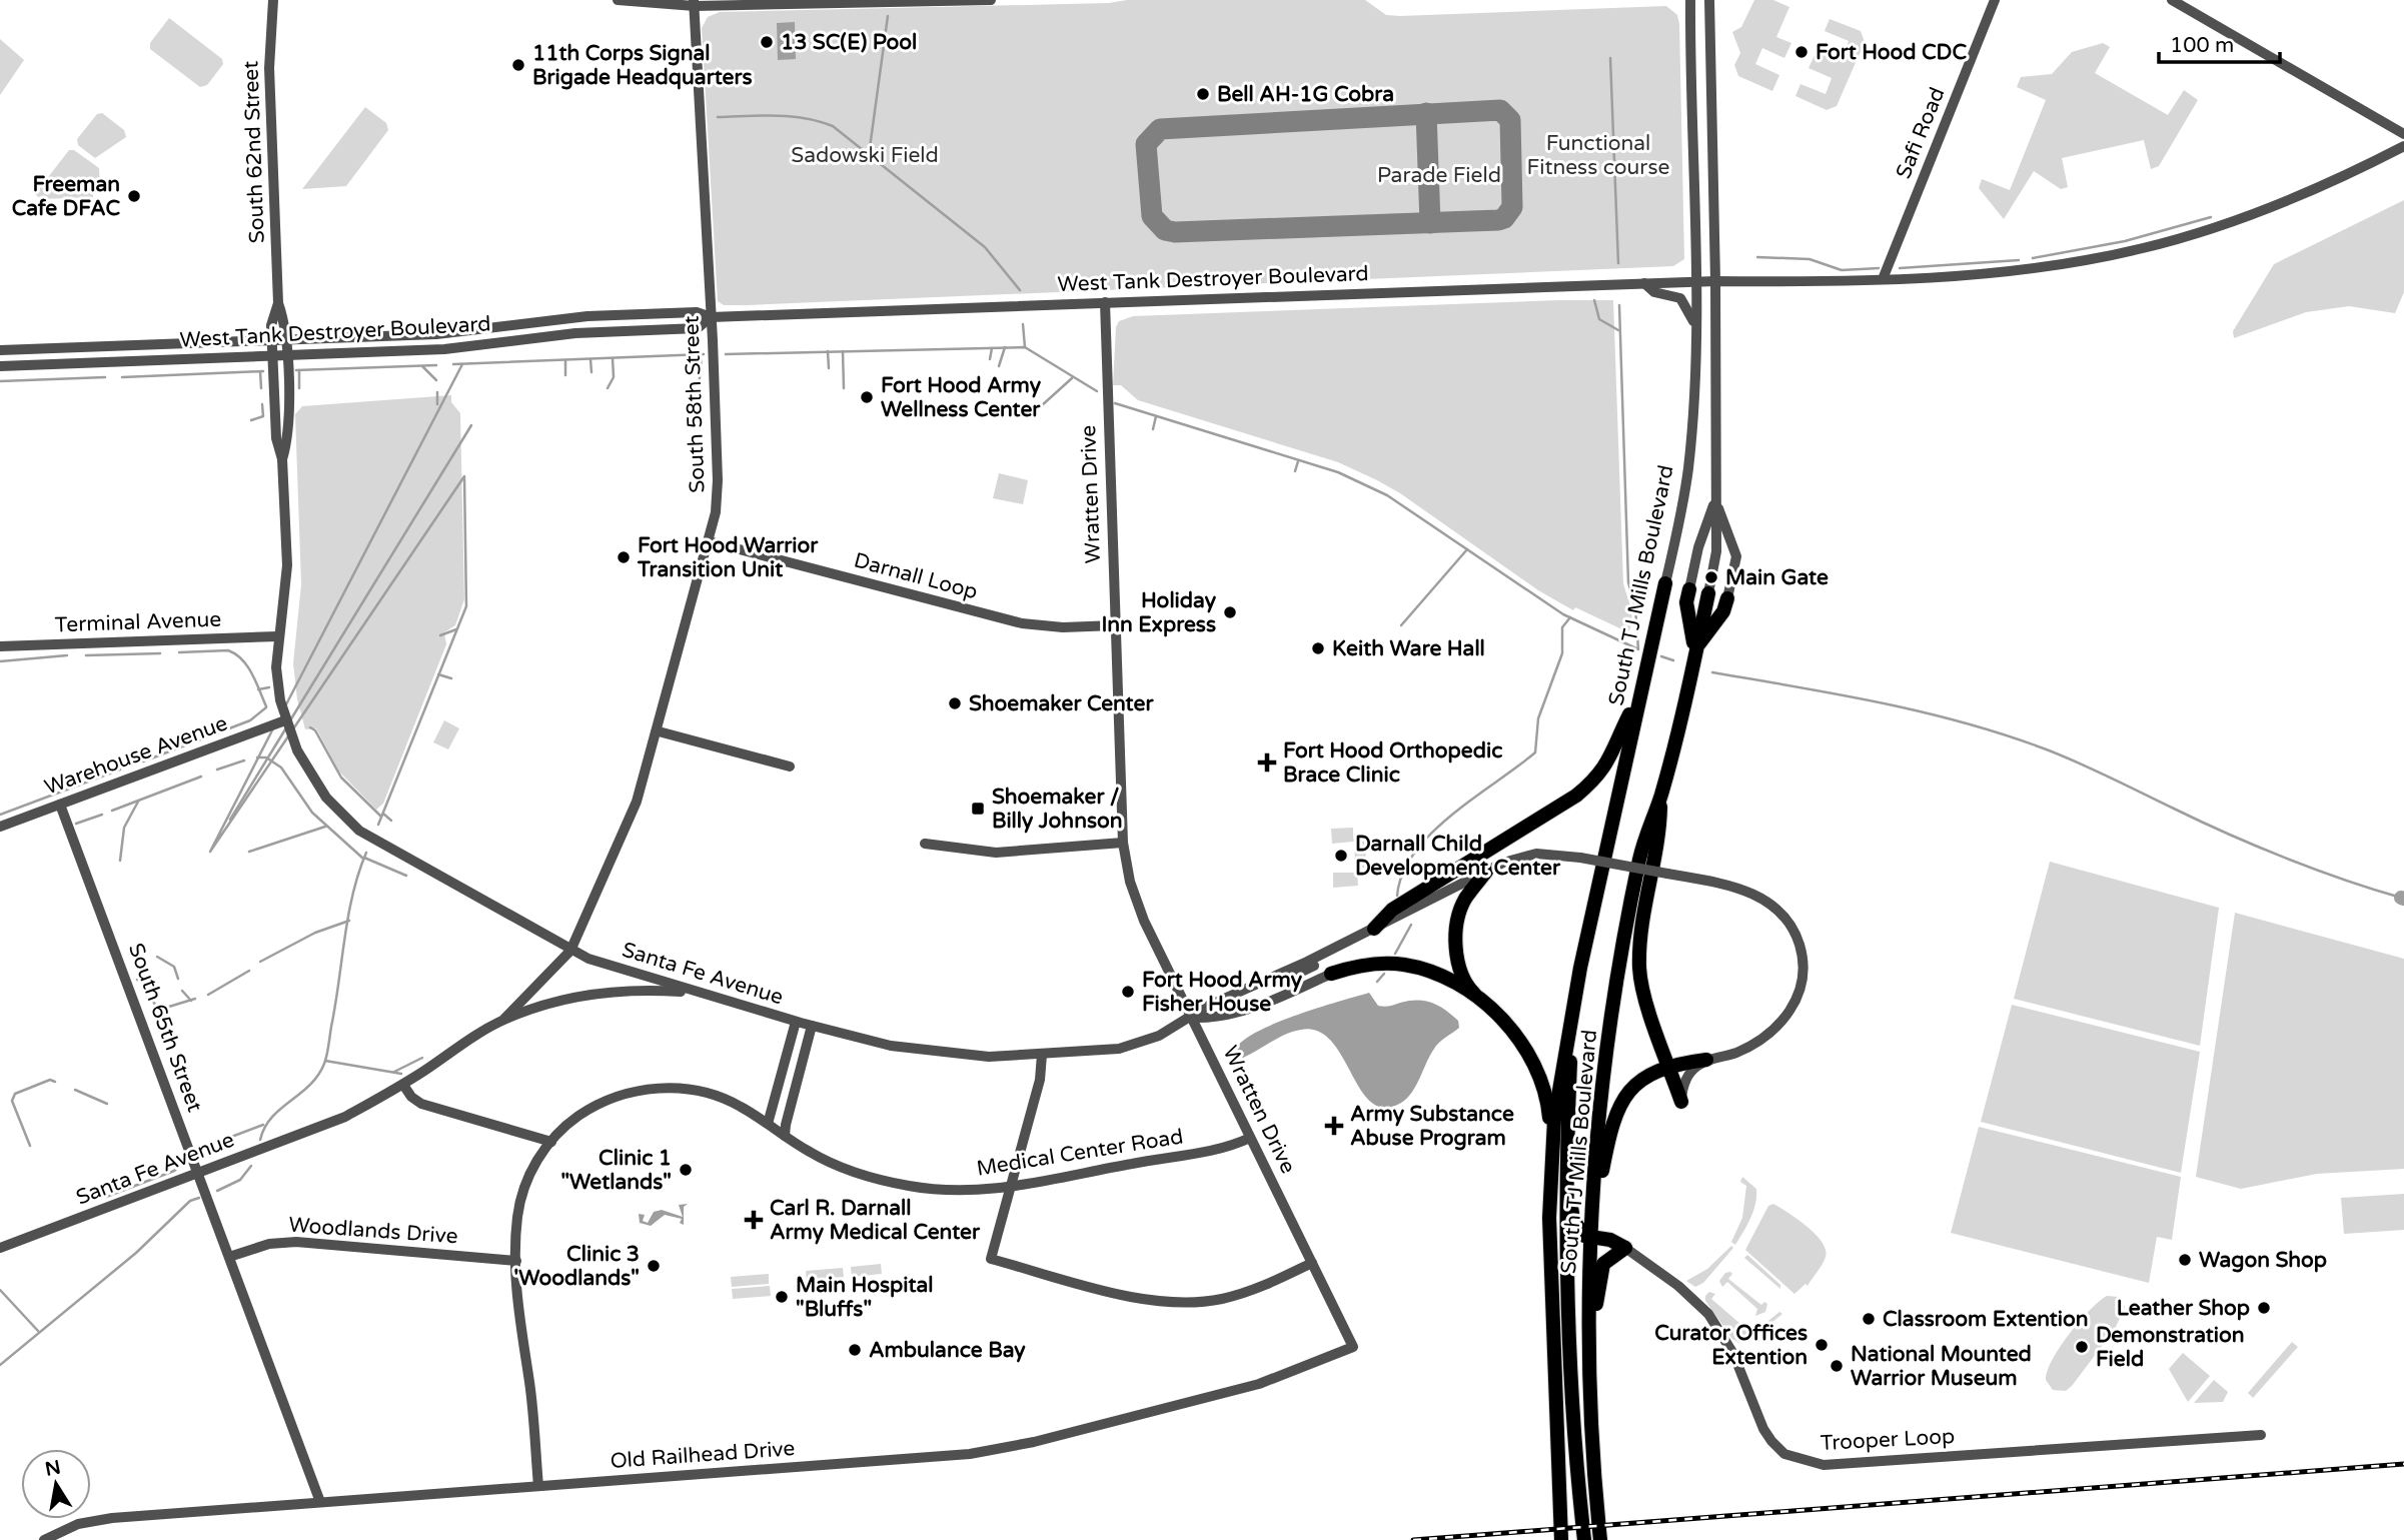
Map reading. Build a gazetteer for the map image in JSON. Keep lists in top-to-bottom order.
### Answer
{
  "streets": {
    "main road": ["South TJ Mills Boulevard"],
    "street": [
      "Safi Road",
      "South 62nd Street",
      "West Tank Destroyer Boulevard",
      "South 58th Street",
      "Wratten Drive",
      "Darnall Loop",
      "Terminal Avenue",
      "Warehouse Avenue",
      "Santa Fe Avenue",
      "South 65th Street",
      "Medical Center Road",
      "Woodlands Drive",
      "Trooper Loop",
      "Old Railhead Drive"
    ]
  },
  "crossings": [
    ["Safi Road", "West Tank Destroyer Boulevard"],
    ["South 62nd Street", "West Tank Destroyer Boulevard"],
    ["South 62nd Street", "Terminal Avenue"],
    ["South 62nd Street", "Warehouse Avenue"],
    ["South 62nd Street", "Santa Fe Avenue"],
    ["West Tank Destroyer Boulevard", "South 58th Street"],
    ["West Tank Destroyer Boulevard", "Wratten Drive"],
    ["West Tank Destroyer Boulevard", "South TJ Mills Boulevard"],
    ["South 58th Street", "Darnall Loop"],
    ["South 58th Street", "Santa Fe Avenue"],
    ["Wratten Drive", "Darnall Loop"],
    ["Wratten Drive", "Santa Fe Avenue"],
    ["Wratten Drive", "Medical Center Road"],
    ["Wratten Drive", "Old Railhead Drive"],
    ["Warehouse Avenue", "Santa Fe Avenue"],
    ["Warehouse Avenue", "South 65th Street"],
    ["Santa Fe Avenue", "South 65th Street"],
    ["South 65th Street", "Woodlands Drive"],
    ["South 65th Street", "Old Railhead Drive"],
    ["Medical Center Road", "Woodlands Drive"],
    ["Medical Center Road", "Old Railhead Drive"]
  ],
  "parks": ["Functional Fitness course", "Sadowski Field", "Parade Field"],
  "places": {
    "other": [
      "13 SC(E) Pool",
      "Fort Hood CDC",
      "11th Corps Signal Brigade Headquarters",
      "Bell AH-1G Cobra",
      "Freeman Cafe DFAC",
      "Fort Hood Army Wellness Center",
      "Fort Hood Warrior Transition Unit",
      "Main Gate",
      "Holiday Inn Express",
      "Keith Ware Hall",
      "Shoemaker Center",
      "Darnall Child Development Center",
      "Fort Hood Army Fisher House",
      "Clinic 1 \"Wetlands\"",
      "Wagon Shop",
      "Clinic 3 'Woodlands\"",
      "Main Hospital \"Bluffs\"",
      "Leather Shop",
      "Classroom Extention",
      "Curator Offices Extention",
      "Demonstration Field",
      "Ambulance Bay",
      "National Mounted Warrior Museum"
    ],
    "health": ["Fort Hood Orthopedic Brace Clinic", "Army Substance Abuse Program", "Carl R. Darnall Army Medical Center"],
    "transit": ["Shoemaker / Billy Johnson"]
  },
  "scale_bar": "100 m",
  "north": "top"
}
